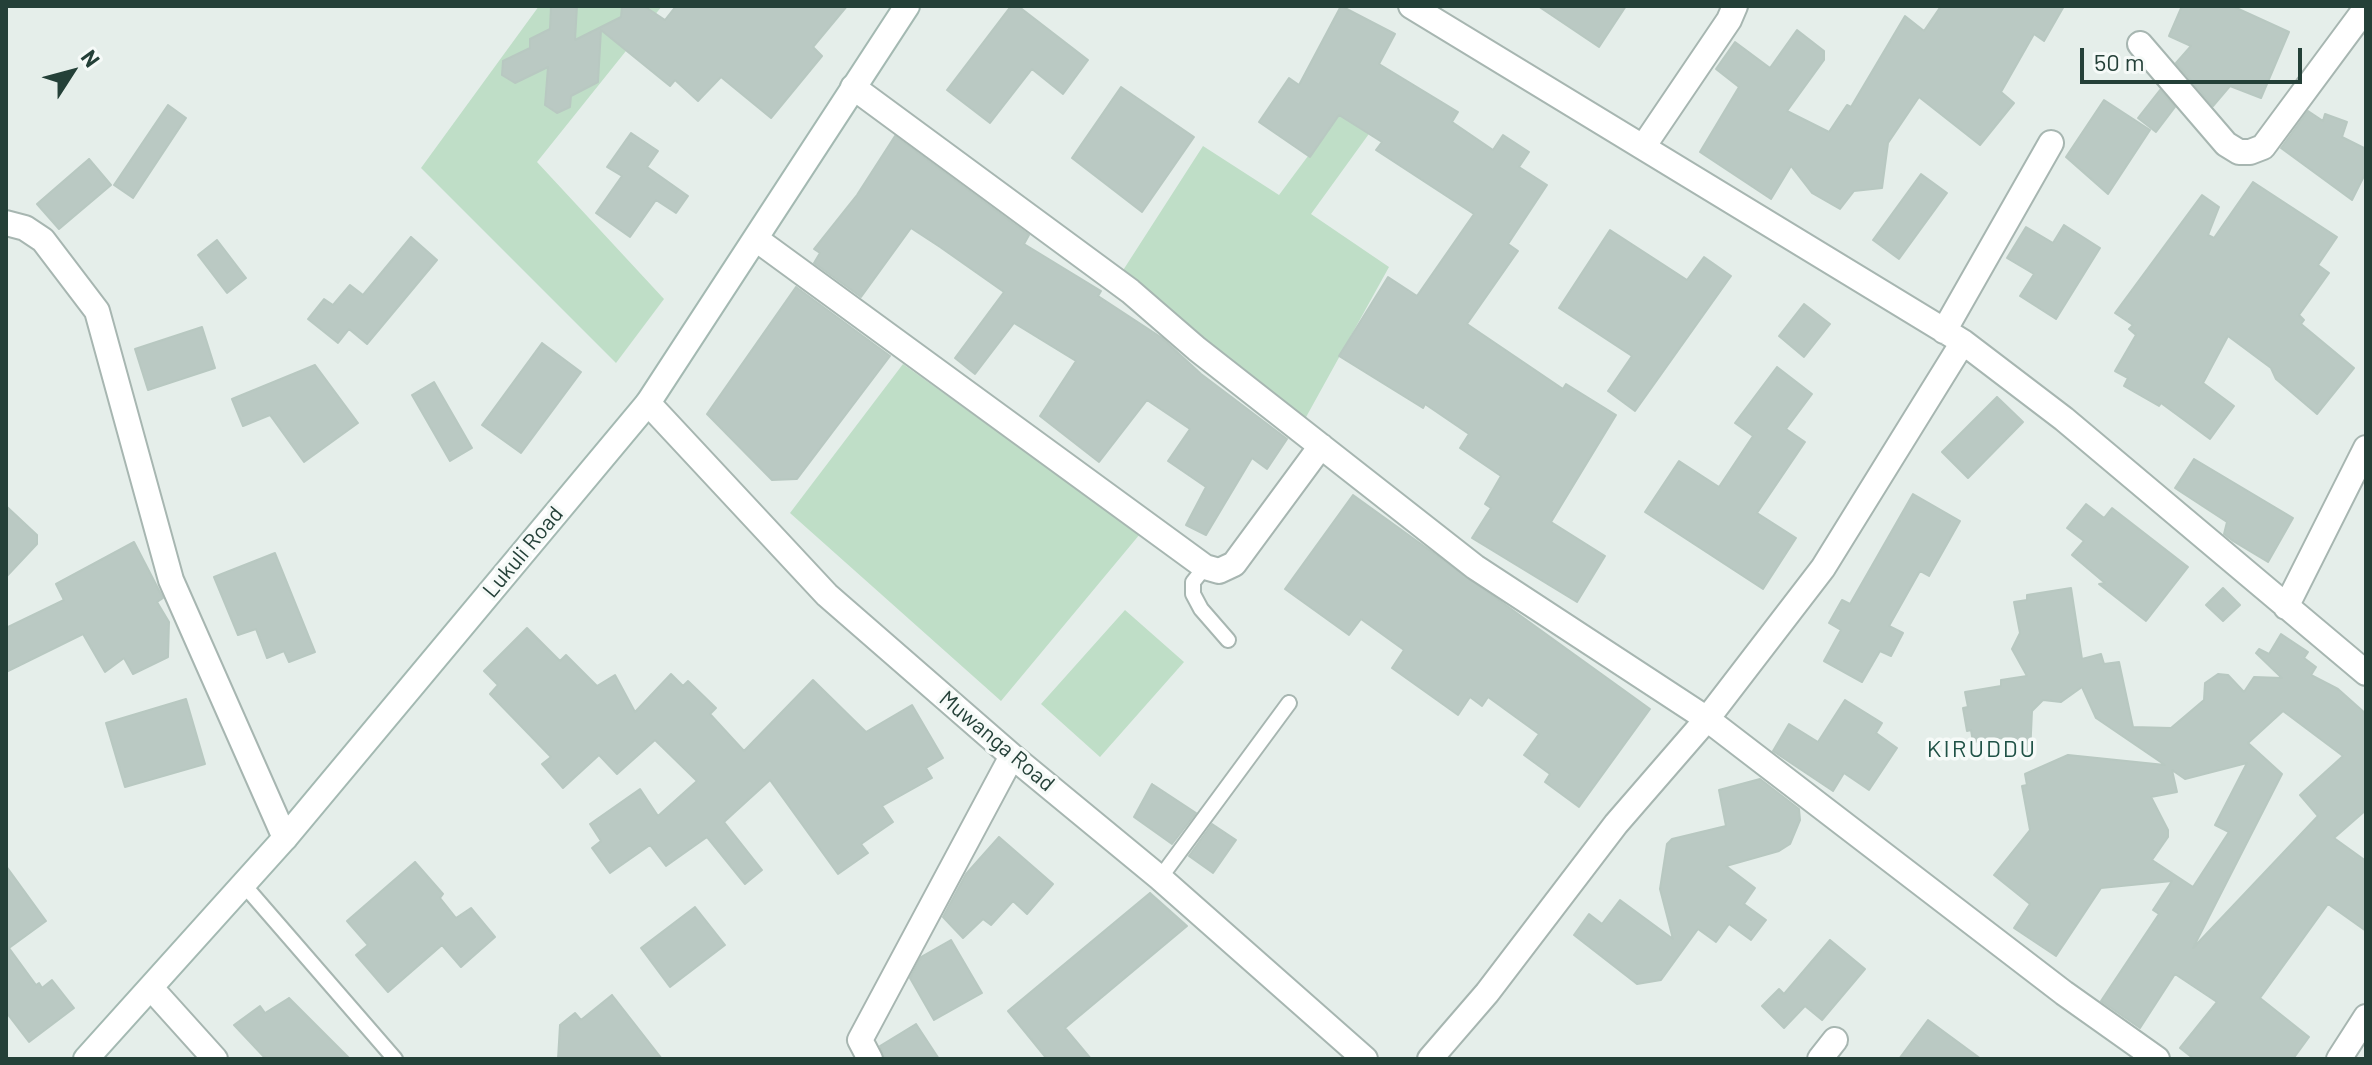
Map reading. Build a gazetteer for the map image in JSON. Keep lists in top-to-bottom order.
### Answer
{
  "streets": {
    "street": ["Lukuli Road", "Muwanga Road"]
  },
  "crossings": [
    ["Lukuli Road", "Muwanga Road"]
  ],
  "districts": ["KIRUDDU"],
  "scale_bar": "50 m",
  "north": "top right"
}
